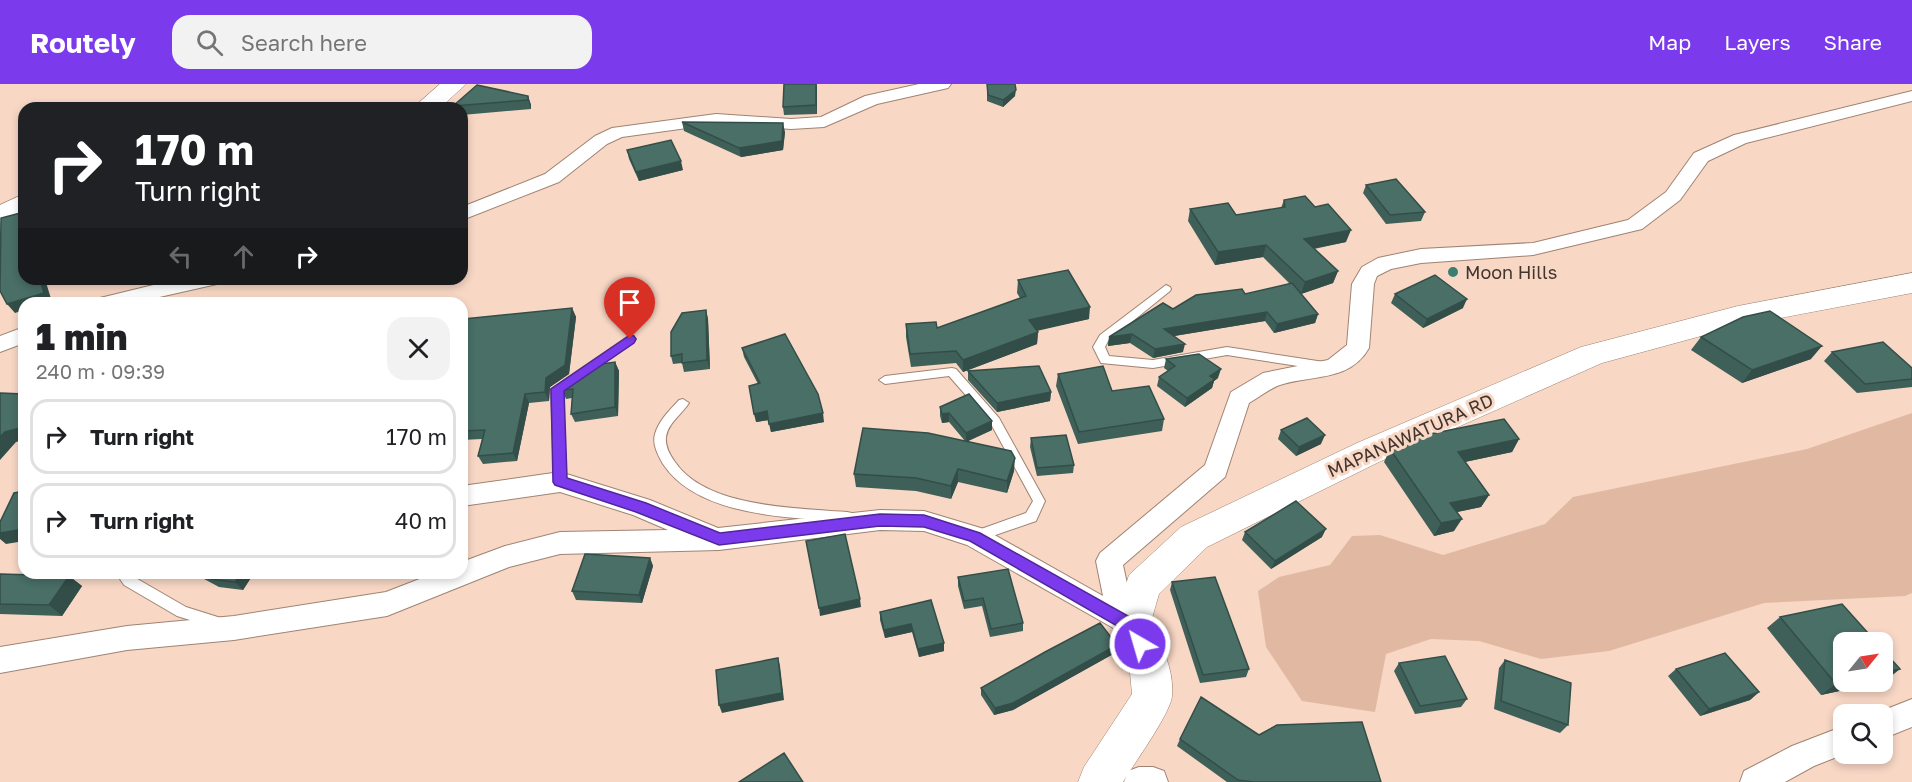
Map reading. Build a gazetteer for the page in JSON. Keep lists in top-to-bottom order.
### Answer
{
  "streets": {
    "street": ["MAPANAWATURA RD"]
  },
  "places": ["Moon Hills"],
  "north": "top right",
  "page": {
    "header": "Routely",
    "search": "Search here",
    "nav": ["Map", "Layers", "Share"],
    "turn": ["170 m", "Turn right"],
    "heading": ["1 min", "240 m · 09:39"],
    "list": [
      {
        "name": "Turn right",
        "value": "170 m"
      },
      {
        "name": "Turn right",
        "value": "40 m"
      }
    ]
  }
}
